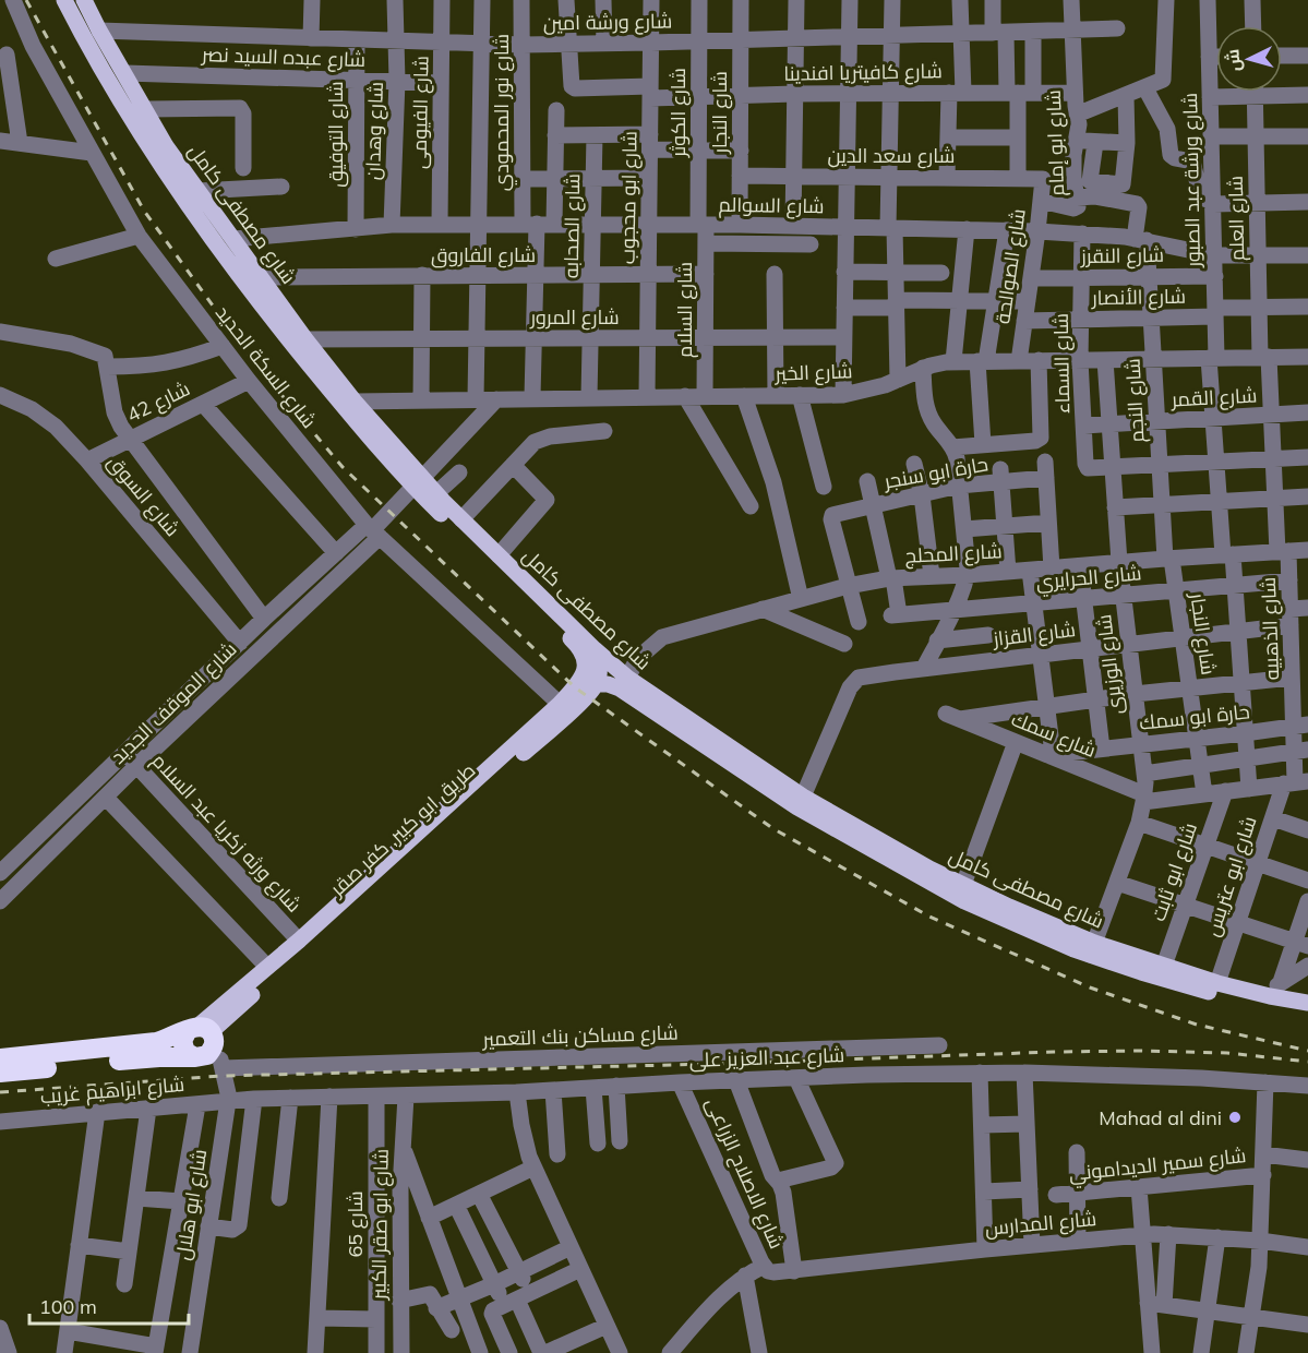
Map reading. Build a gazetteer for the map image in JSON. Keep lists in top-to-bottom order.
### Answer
{
  "streets": {
    "highway": ["طريق ابو كبير, كفر صقر"],
    "main road": ["شارع مصطفى كامل"],
    "street": [
      "شارع ورشة امين",
      "شارع عبده السيد نصر",
      "شارع كافيتريا افندينا",
      "شارع الفيومى",
      "شارع نور المحمودي",
      "شارع الكوثر",
      "شارع النجار",
      "شارع وهدان",
      "شارع التوفيق",
      "شارع ابو إمام",
      "شارع سعد الدين",
      "شارع ورشة عبد الصبور",
      "شارع ابو محجوب",
      "شارع السوالم",
      "شارع العلم",
      "شارع الصحابه",
      "شارع الفاروق",
      "شارع النقرز",
      "شارع الصوالحة",
      "شارع الأنصار",
      "شارع السلام",
      "شارع المرور",
      "شارع السماء",
      "شارع السكة الحديد",
      "شارع الخير",
      "شارع القمر",
      "شارع النجم",
      "شارع 42",
      "حارة ابو سنجر",
      "شارع السوق",
      "شارع المحلج",
      "شارع الحرايري",
      "شارع الذهبيه",
      "شارع القزاز",
      "شارع الوزيرى",
      "شارع الموقف الجديد",
      "حارة ابو سمك",
      "شارع سمك",
      "شارع ورثه زكريا عبد السلام",
      "شارع ابو ثابت",
      "شارع ابو عتريس",
      "شارع مساكن بنك التعمير",
      "شارع عبد العزيز على",
      "شارع ابراهيم غريب",
      "شارع سمير الديداموني",
      "شارع الاصلاح الزراعى",
      "شارع ابو هلال",
      "شارع المدارس",
      "شارع 65",
      "شارع ابو صقر الكبير"
    ]
  },
  "crossings": [
    ["شارع ورشة امين", "شارع كافيتريا افندينا"],
    ["شارع ورشة امين", "شارع الفيومى"],
    ["شارع ورشة امين", "شارع نور المحمودي"],
    ["شارع ورشة امين", "شارع الكوثر"],
    ["شارع ورشة امين", "شارع النجار"],
    ["شارع ورشة امين", "شارع وهدان"],
    ["شارع ورشة امين", "شارع التوفيق"],
    ["شارع ورشة امين", "شارع ابو إمام"],
    ["شارع ورشة امين", "شارع ابو محجوب"],
    ["شارع ورشة امين", "شارع مصطفى كامل"],
    ["شارع عبده السيد نصر", "شارع الفيومى"],
    ["شارع عبده السيد نصر", "شارع وهدان"],
    ["شارع عبده السيد نصر", "شارع التوفيق"],
    ["شارع عبده السيد نصر", "شارع مصطفى كامل"],
    ["شارع كافيتريا افندينا", "شارع الكوثر"],
    ["شارع كافيتريا افندينا", "شارع النجار"],
    ["شارع كافيتريا افندينا", "شارع ابو إمام"],
    ["شارع كافيتريا افندينا", "شارع ابو محجوب"],
    ["شارع الفيومى", "شارع السوالم"],
    ["شارع نور المحمودي", "شارع السوالم"],
    ["شارع الكوثر", "شارع السوالم"],
    ["شارع الكوثر", "شارع السلام"],
    ["شارع النجار", "شارع سعد الدين"],
    ["شارع النجار", "شارع السوالم"],
    ["شارع النجار", "شارع النجم"],
    ["شارع النجار", "شارع المحلج"],
    ["شارع النجار", "شارع الحرايري"],
    ["شارع النجار", "شارع القزاز"],
    ["شارع النجار", "حارة ابو سمك"],
    ["شارع وهدان", "شارع السوالم"],
    ["شارع التوفيق", "شارع السوالم"],
    ["شارع ابو إمام", "شارع الصوالحة"],
    ["شارع ابو إمام", "شارع النجم"],
    ["شارع سعد الدين", "شارع الصوالحة"],
    ["شارع ورشة عبد الصبور", "شارع السوالم"],
    ["شارع ورشة عبد الصبور", "شارع النقرز"],
    ["شارع ورشة عبد الصبور", "شارع الأنصار"],
    ["شارع ورشة عبد الصبور", "شارع الخير"],
    ["شارع ورشة عبد الصبور", "شارع القمر"],
    ["شارع ورشة عبد الصبور", "شارع المحلج"],
    ["شارع ورشة عبد الصبور", "شارع الحرايري"],
    ["شارع ورشة عبد الصبور", "شارع القزاز"],
    ["شارع ورشة عبد الصبور", "حارة ابو سمك"],
    ["شارع ابو محجوب", "شارع السوالم"],
    ["شارع ابو محجوب", "شارع الفاروق"],
    ["شارع ابو محجوب", "شارع المرور"],
    ["شارع ابو محجوب", "شارع الخير"],
    ["شارع السوالم", "شارع مصطفى كامل"],
    ["شارع السوالم", "شارع العلم"],
    ["شارع السوالم", "شارع الصحابه"],
    ["شارع السوالم", "شارع الصوالحة"],
    ["شارع السوالم", "شارع السلام"],
    ["شارع السوالم", "شارع السماء"],
    ["شارع السوالم", "شارع النجم"],
    ["شارع مصطفى كامل", "شارع الفاروق"],
    ["شارع مصطفى كامل", "شارع المرور"],
    ["شارع مصطفى كامل", "شارع الخير"],
    ["شارع مصطفى كامل", "شارع المحلج"],
    ["شارع مصطفى كامل", "شارع القزاز"],
    ["شارع مصطفى كامل", "شارع الوزيرى"],
    ["شارع مصطفى كامل", "طريق ابو كبير, كفر صقر"],
    ["شارع مصطفى كامل", "شارع ابو ثابت"],
    ["شارع مصطفى كامل", "شارع ابو عتريس"],
    ["شارع العلم", "شارع الأنصار"],
    ["شارع العلم", "شارع الخير"],
    ["شارع العلم", "شارع القمر"],
    ["شارع العلم", "شارع الذهبيه"],
    ["شارع الصحابه", "شارع الفاروق"],
    ["شارع الصحابه", "شارع المرور"],
    ["شارع الصحابه", "شارع الخير"],
    ["شارع الفاروق", "شارع السلام"],
    ["شارع النقرز", "شارع الصوالحة"],
    ["شارع النقرز", "شارع السماء"],
    ["شارع النقرز", "شارع النجم"],
    ["شارع الصوالحة", "شارع الأنصار"],
    ["شارع الصوالحة", "شارع الخير"],
    ["شارع الأنصار", "شارع السماء"],
    ["شارع الأنصار", "شارع النجم"],
    ["شارع السلام", "شارع المرور"],
    ["شارع السلام", "شارع الخير"],
    ["شارع السماء", "شارع الخير"],
    ["شارع السماء", "شارع القمر"],
    ["شارع السماء", "شارع الوزيرى"],
    ["شارع السكة الحديد", "شارع 42"],
    ["شارع السكة الحديد", "شارع الموقف الجديد"],
    ["شارع السكة الحديد", "طريق ابو كبير, كفر صقر"],
    ["شارع الخير", "شارع النجم"],
    ["شارع الخير", "شارع الوزيرى"],
    ["شارع القمر", "شارع النجم"],
    ["شارع القمر", "شارع الوزيرى"],
    ["شارع النجم", "شارع المحلج"],
    ["شارع 42", "شارع السوق"],
    ["حارة ابو سنجر", "شارع المحلج"],
    ["شارع السوق", "شارع الموقف الجديد"],
    ["شارع المحلج", "شارع الحرايري"],
    ["شارع المحلج", "شارع الذهبيه"],
    ["شارع المحلج", "شارع الوزيرى"],
    ["شارع الحرايري", "شارع الذهبيه"],
    ["شارع الحرايري", "شارع الوزيرى"],
    ["شارع الذهبيه", "شارع القزاز"],
    ["شارع الذهبيه", "حارة ابو سمك"],
    ["شارع الذهبيه", "شارع ابو عتريس"],
    ["شارع القزاز", "شارع الوزيرى"],
    ["شارع الوزيرى", "حارة ابو سمك"],
    ["شارع الوزيرى", "شارع سمك"],
    ["شارع الموقف الجديد", "شارع ورثه زكريا عبد السلام"],
    ["حارة ابو سمك", "شارع سمك"],
    ["طريق ابو كبير, كفر صقر", "شارع ورثه زكريا عبد السلام"],
    ["طريق ابو كبير, كفر صقر", "شارع ابو هلال"],
    ["شارع مساكن بنك التعمير", "شارع ابو هلال"],
    ["شارع عبد العزيز على", "شارع ابراهيم غريب"],
    ["شارع عبد العزيز على", "شارع الاصلاح الزراعى"],
    ["شارع عبد العزيز على", "شارع ابو هلال"],
    ["شارع عبد العزيز على", "شارع 65"],
    ["شارع عبد العزيز على", "شارع ابو صقر الكبير"],
    ["شارع ابراهيم غريب", "شارع ابو هلال"],
    ["شارع الاصلاح الزراعى", "شارع المدارس"]
  ],
  "places": ["Mahad al dini"],
  "scale_bar": "100 m",
  "north": "left"
}
